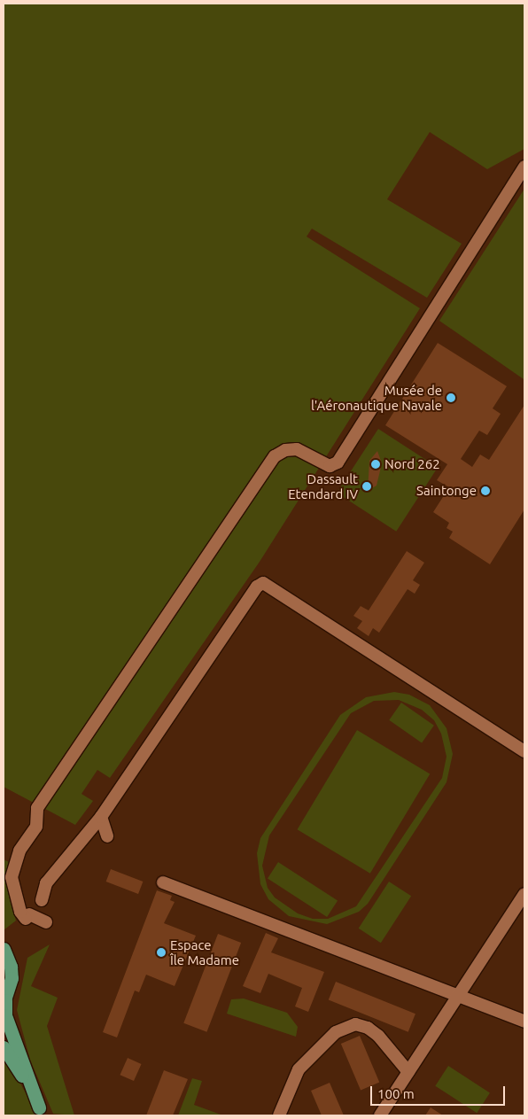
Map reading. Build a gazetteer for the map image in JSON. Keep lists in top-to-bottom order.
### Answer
{
  "places": [
    "Musée de l'Aéronautique Navale",
    "Nord 262",
    "Dassault Etendard IV",
    "Saintonge",
    "Espace Île Madame"
  ],
  "scale_bar": "100 m"
}
